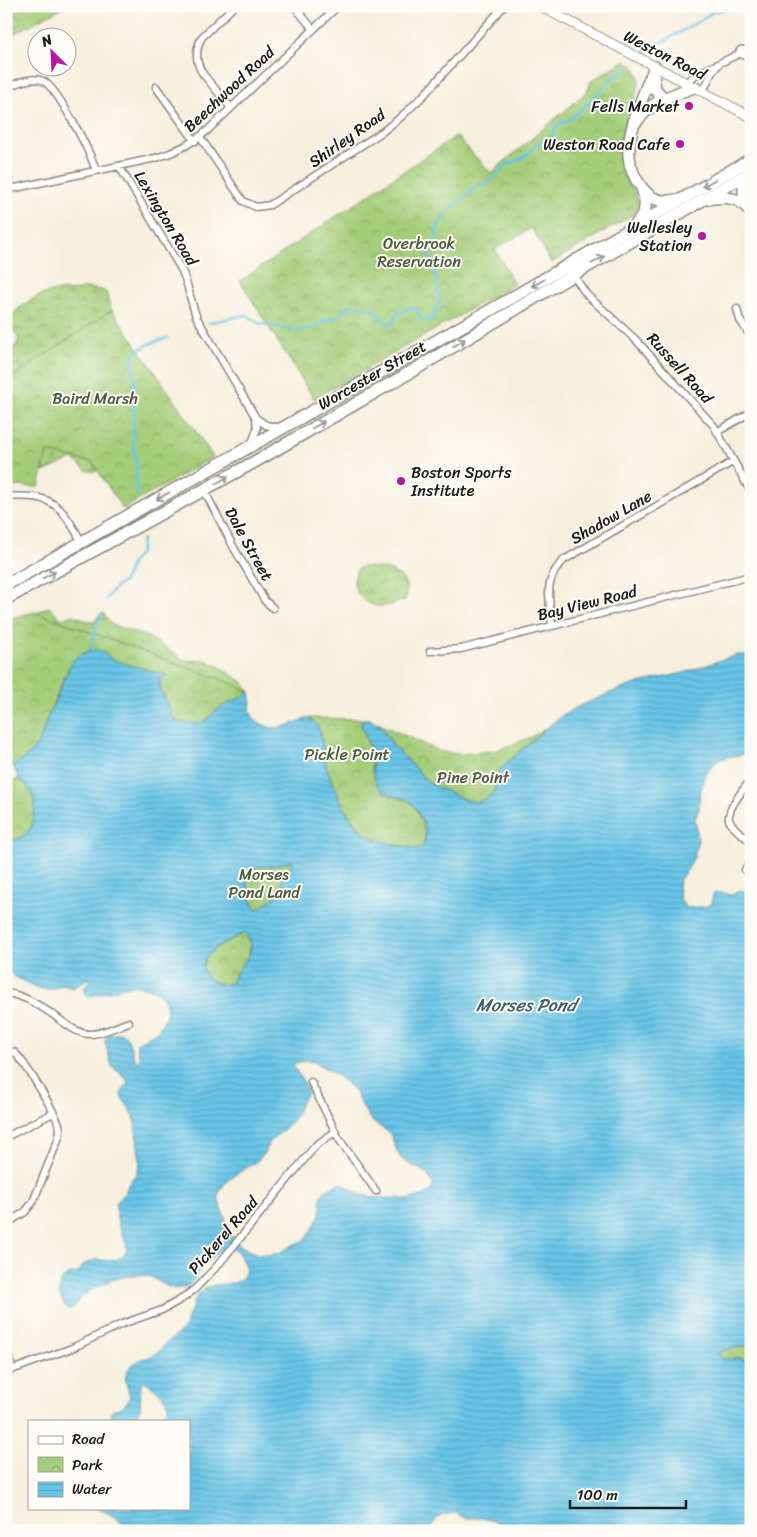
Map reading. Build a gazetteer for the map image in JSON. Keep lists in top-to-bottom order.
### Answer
{
  "streets": {
    "highway": ["Worcester Street"],
    "main road": ["Weston Road"],
    "street": [
      "Beechwood Road",
      "Shirley Road",
      "Lexington Road",
      "Russell Road",
      "Shadow Lane",
      "Dale Street",
      "Bay View Road",
      "Pickerel Road"
    ]
  },
  "crossings": [
    ["Beechwood Road", "Shirley Road"],
    ["Beechwood Road", "Lexington Road"],
    ["Russell Road", "Worcester Street"],
    ["Russell Road", "Shadow Lane"],
    ["Worcester Street", "Dale Street"],
    ["Shadow Lane", "Bay View Road"]
  ],
  "water": ["Morses Pond"],
  "parks": [
    "Overbrook Reservation",
    "Baird Marsh",
    "Pickle Point",
    "Pine Point",
    "Morses Pond Land"
  ],
  "places": [
    "Fells Market",
    "Weston Road Cafe",
    "Wellesley Station",
    "Boston Sports Institute"
  ],
  "legend": ["Road", "Park", "Water"],
  "scale_bar": "100 m",
  "north": "top left"
}
